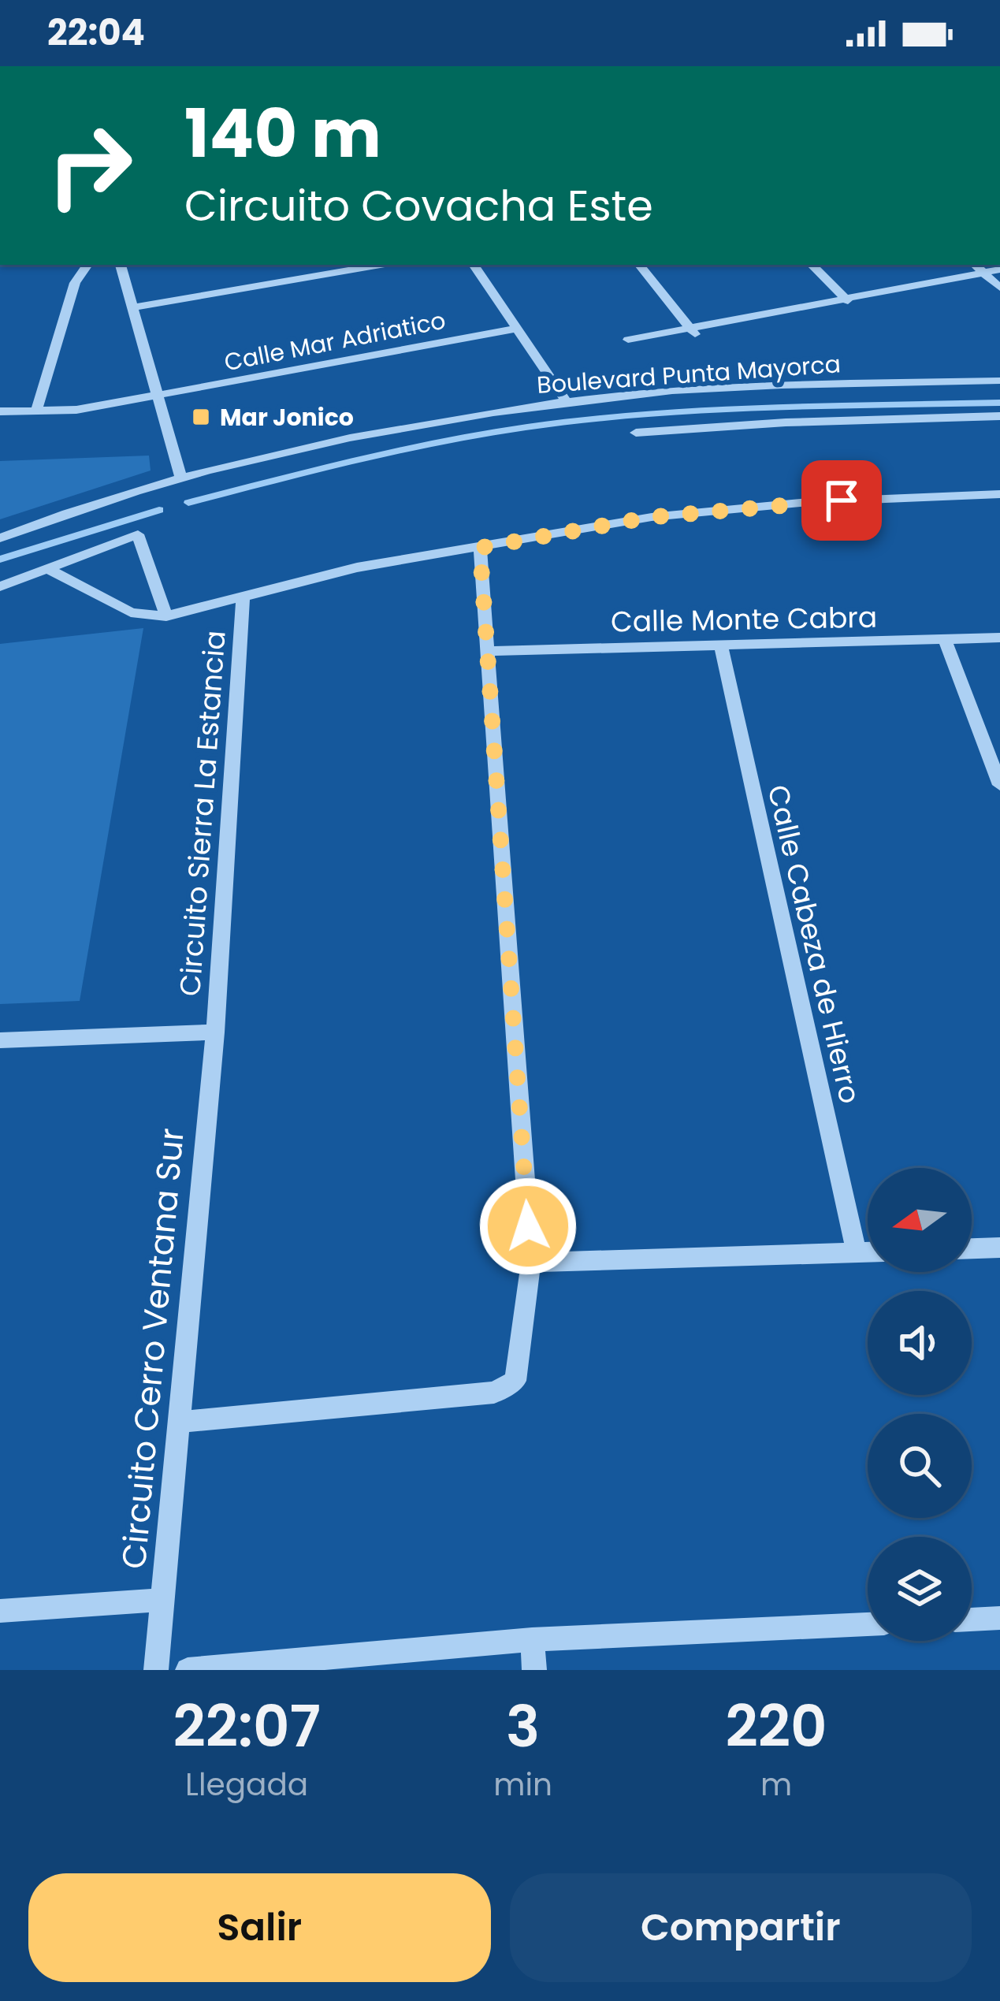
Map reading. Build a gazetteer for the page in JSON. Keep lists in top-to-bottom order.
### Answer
{
  "streets": {
    "street": [
      "Calle Mar Adriatico",
      "Boulevard Punta Mayorca",
      "Calle Monte Cabra",
      "Circuito Sierra La Estancia",
      "Calle Cabeza de Hierro",
      "Circuito Cerro Ventana Sur"
    ]
  },
  "crossings": [
    ["Calle Monte Cabra", "Calle Cabeza de Hierro"],
    ["Circuito Sierra La Estancia", "Circuito Cerro Ventana Sur"]
  ],
  "places": {
    "transit": ["Mar Jonico"]
  },
  "north": "left",
  "page": {
    "status": "22:04",
    "turn": ["140 m", "Circuito Covacha Este"],
    "eta": [
      "22:07",
      "Llegada",
      "3",
      "min",
      "220",
      "m"
    ],
    "buttons": ["Salir", "Compartir"]
  }
}
